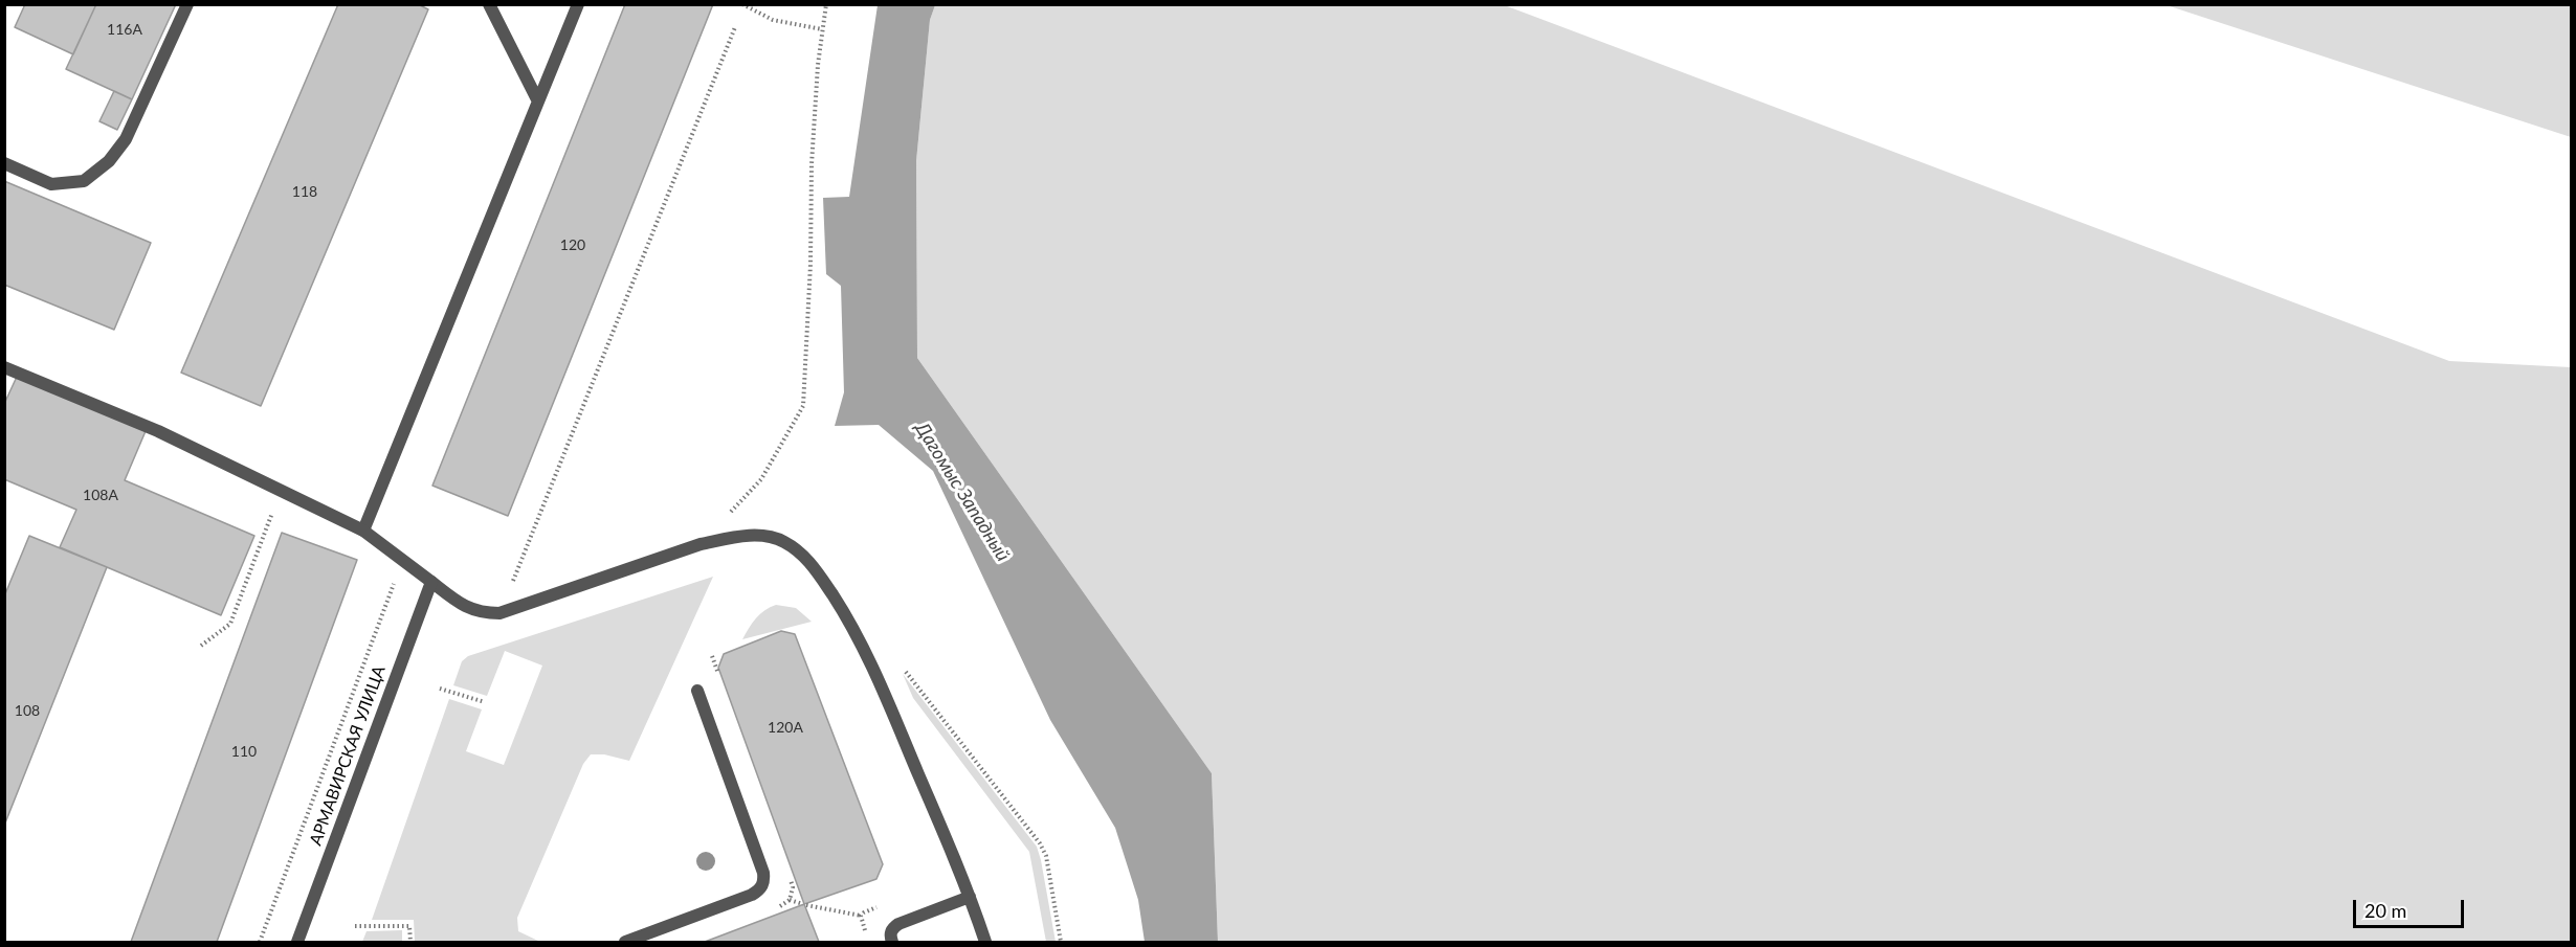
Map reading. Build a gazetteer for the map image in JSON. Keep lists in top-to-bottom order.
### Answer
{
  "streets": {
    "street": ["АРМАВИРСКАЯ УЛИЦА"]
  },
  "water": ["Дагомыс Западный"],
  "house_numbers": [
    "116А",
    "118",
    "120",
    "108А",
    "108",
    "120А",
    "110"
  ],
  "scale_bar": "20 m"
}
